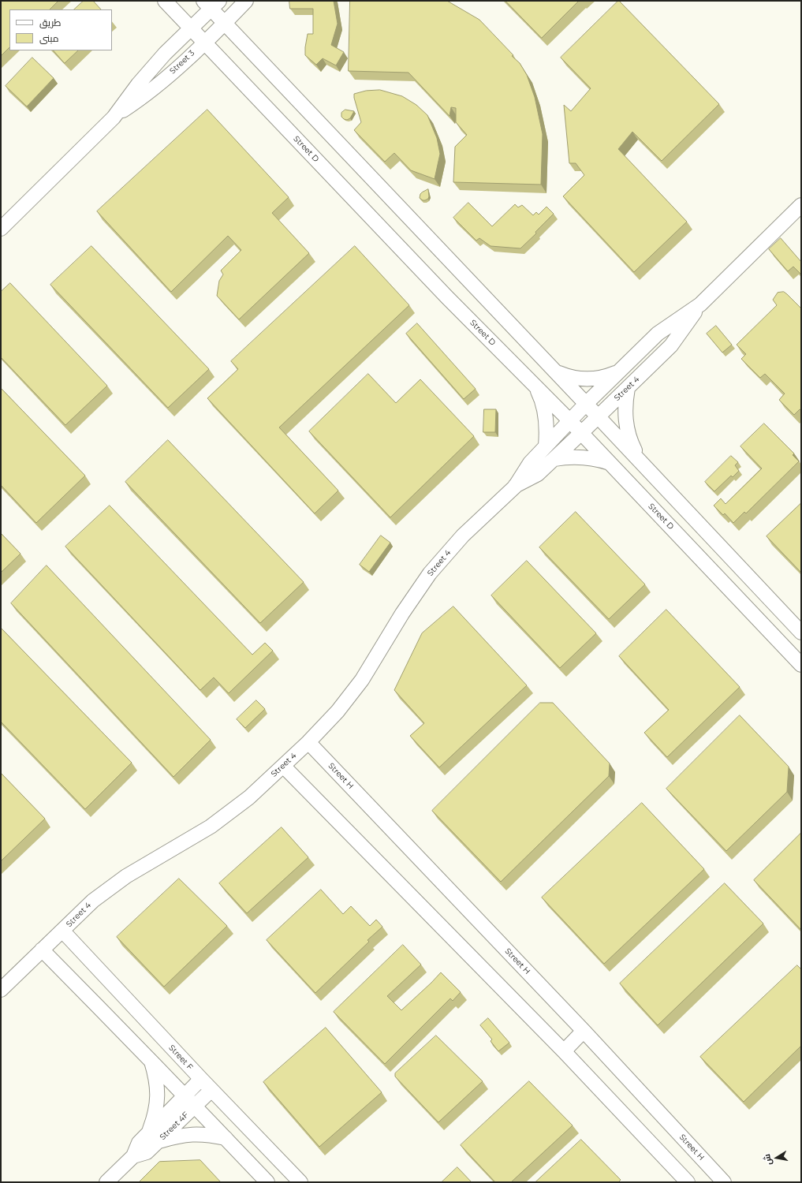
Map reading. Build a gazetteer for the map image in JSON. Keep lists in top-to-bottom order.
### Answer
{
  "streets": {
    "street": [
      "Street 3",
      "Street D",
      "Street 4",
      "Street H",
      "Street F",
      "Street 4F"
    ]
  },
  "crossings": [
    ["Street 3", "Street D"],
    ["Street D", "Street 4"],
    ["Street 4", "Street H"],
    ["Street 4", "Street F"],
    ["Street F", "Street 4F"]
  ],
  "legend": ["طريق", "مبنى"],
  "north": "left"
}
